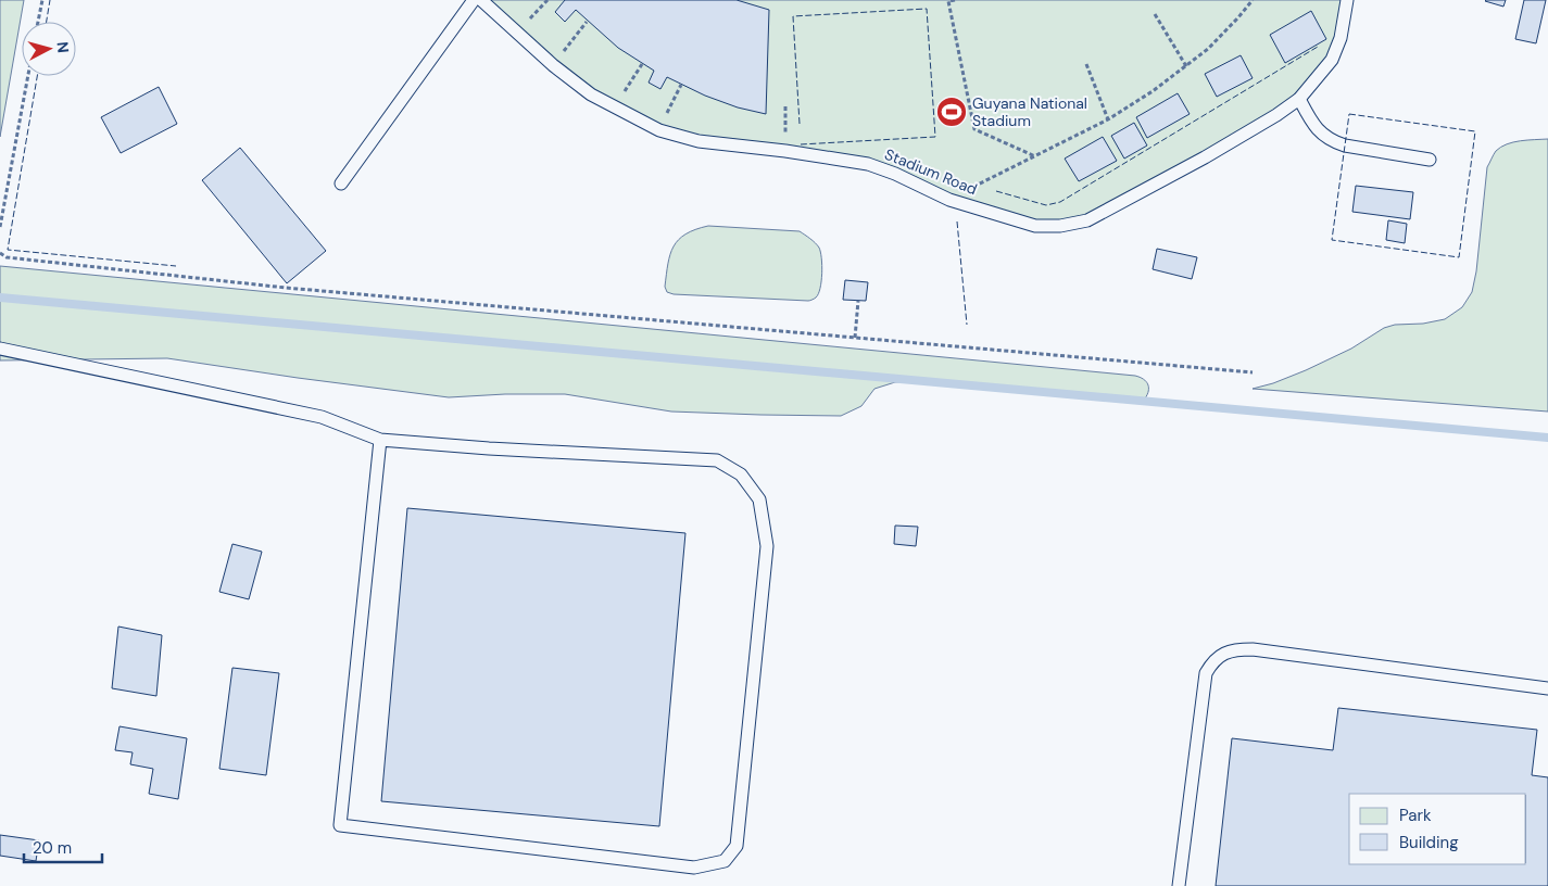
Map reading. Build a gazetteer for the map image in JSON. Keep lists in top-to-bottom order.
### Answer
{
  "streets": {
    "lane": ["Stadium Road"]
  },
  "places": {
    "sports": ["Guyana National Stadium"]
  },
  "legend": ["Park", "Building"],
  "scale_bar": "20 m",
  "north": "right"
}
